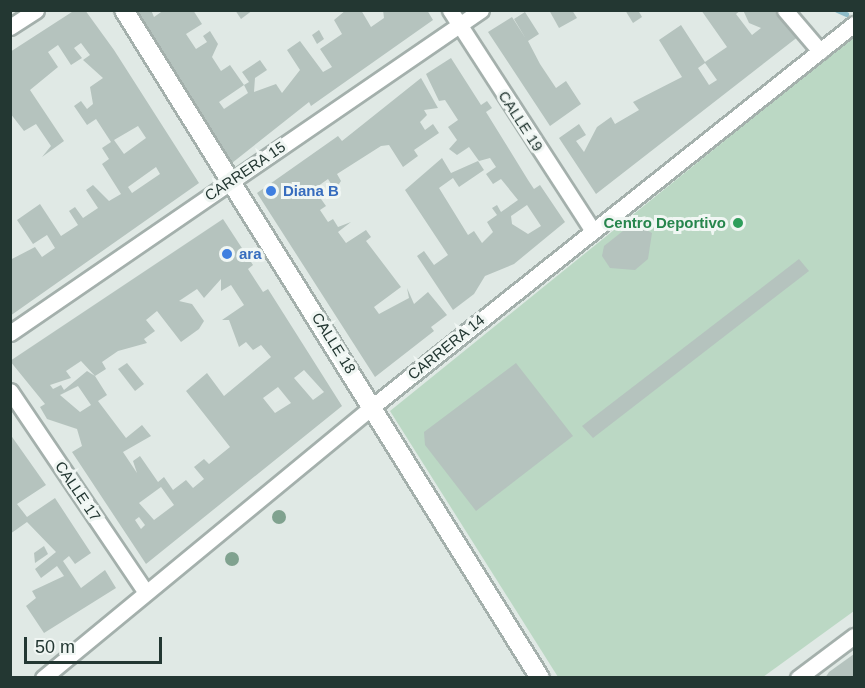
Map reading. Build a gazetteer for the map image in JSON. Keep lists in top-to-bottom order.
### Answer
{
  "streets": {
    "street": [
      "CALLE 19",
      "CARRERA 15",
      "CALLE 18",
      "CARRERA 14",
      "CALLE 17"
    ]
  },
  "crossings": [
    ["CALLE 19", "CARRERA 15"],
    ["CALLE 19", "CARRERA 14"],
    ["CARRERA 15", "CALLE 18"],
    ["CALLE 18", "CARRERA 14"],
    ["CARRERA 14", "CALLE 17"]
  ],
  "places": ["Diana B", "Centro Deportivo", "ara"],
  "scale_bar": "50 m"
}
